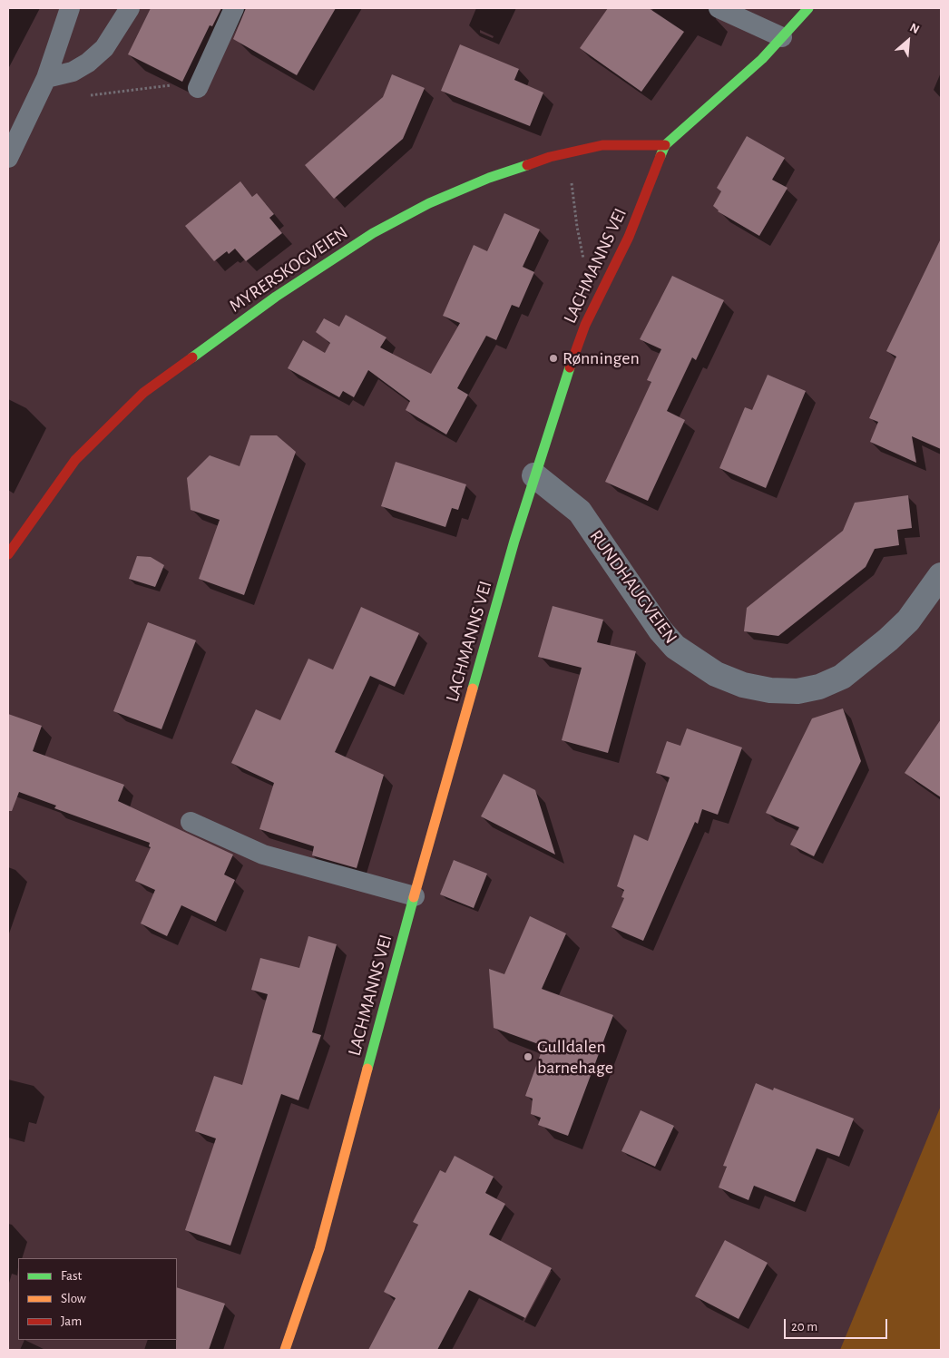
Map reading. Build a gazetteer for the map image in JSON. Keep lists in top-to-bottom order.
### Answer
{
  "streets": {
    "street": ["LACHMANNS VEI", "MYRERSKOGVEIEN", "RUNDHAUGVEIEN"]
  },
  "crossings": [
    ["LACHMANNS VEI", "MYRERSKOGVEIEN"],
    ["LACHMANNS VEI", "RUNDHAUGVEIEN"]
  ],
  "places": ["Rønningen", "Gulldalen barnehage"],
  "legend": ["Fast", "Slow", "Jam"],
  "scale_bar": "20 m",
  "north": "top right"
}
